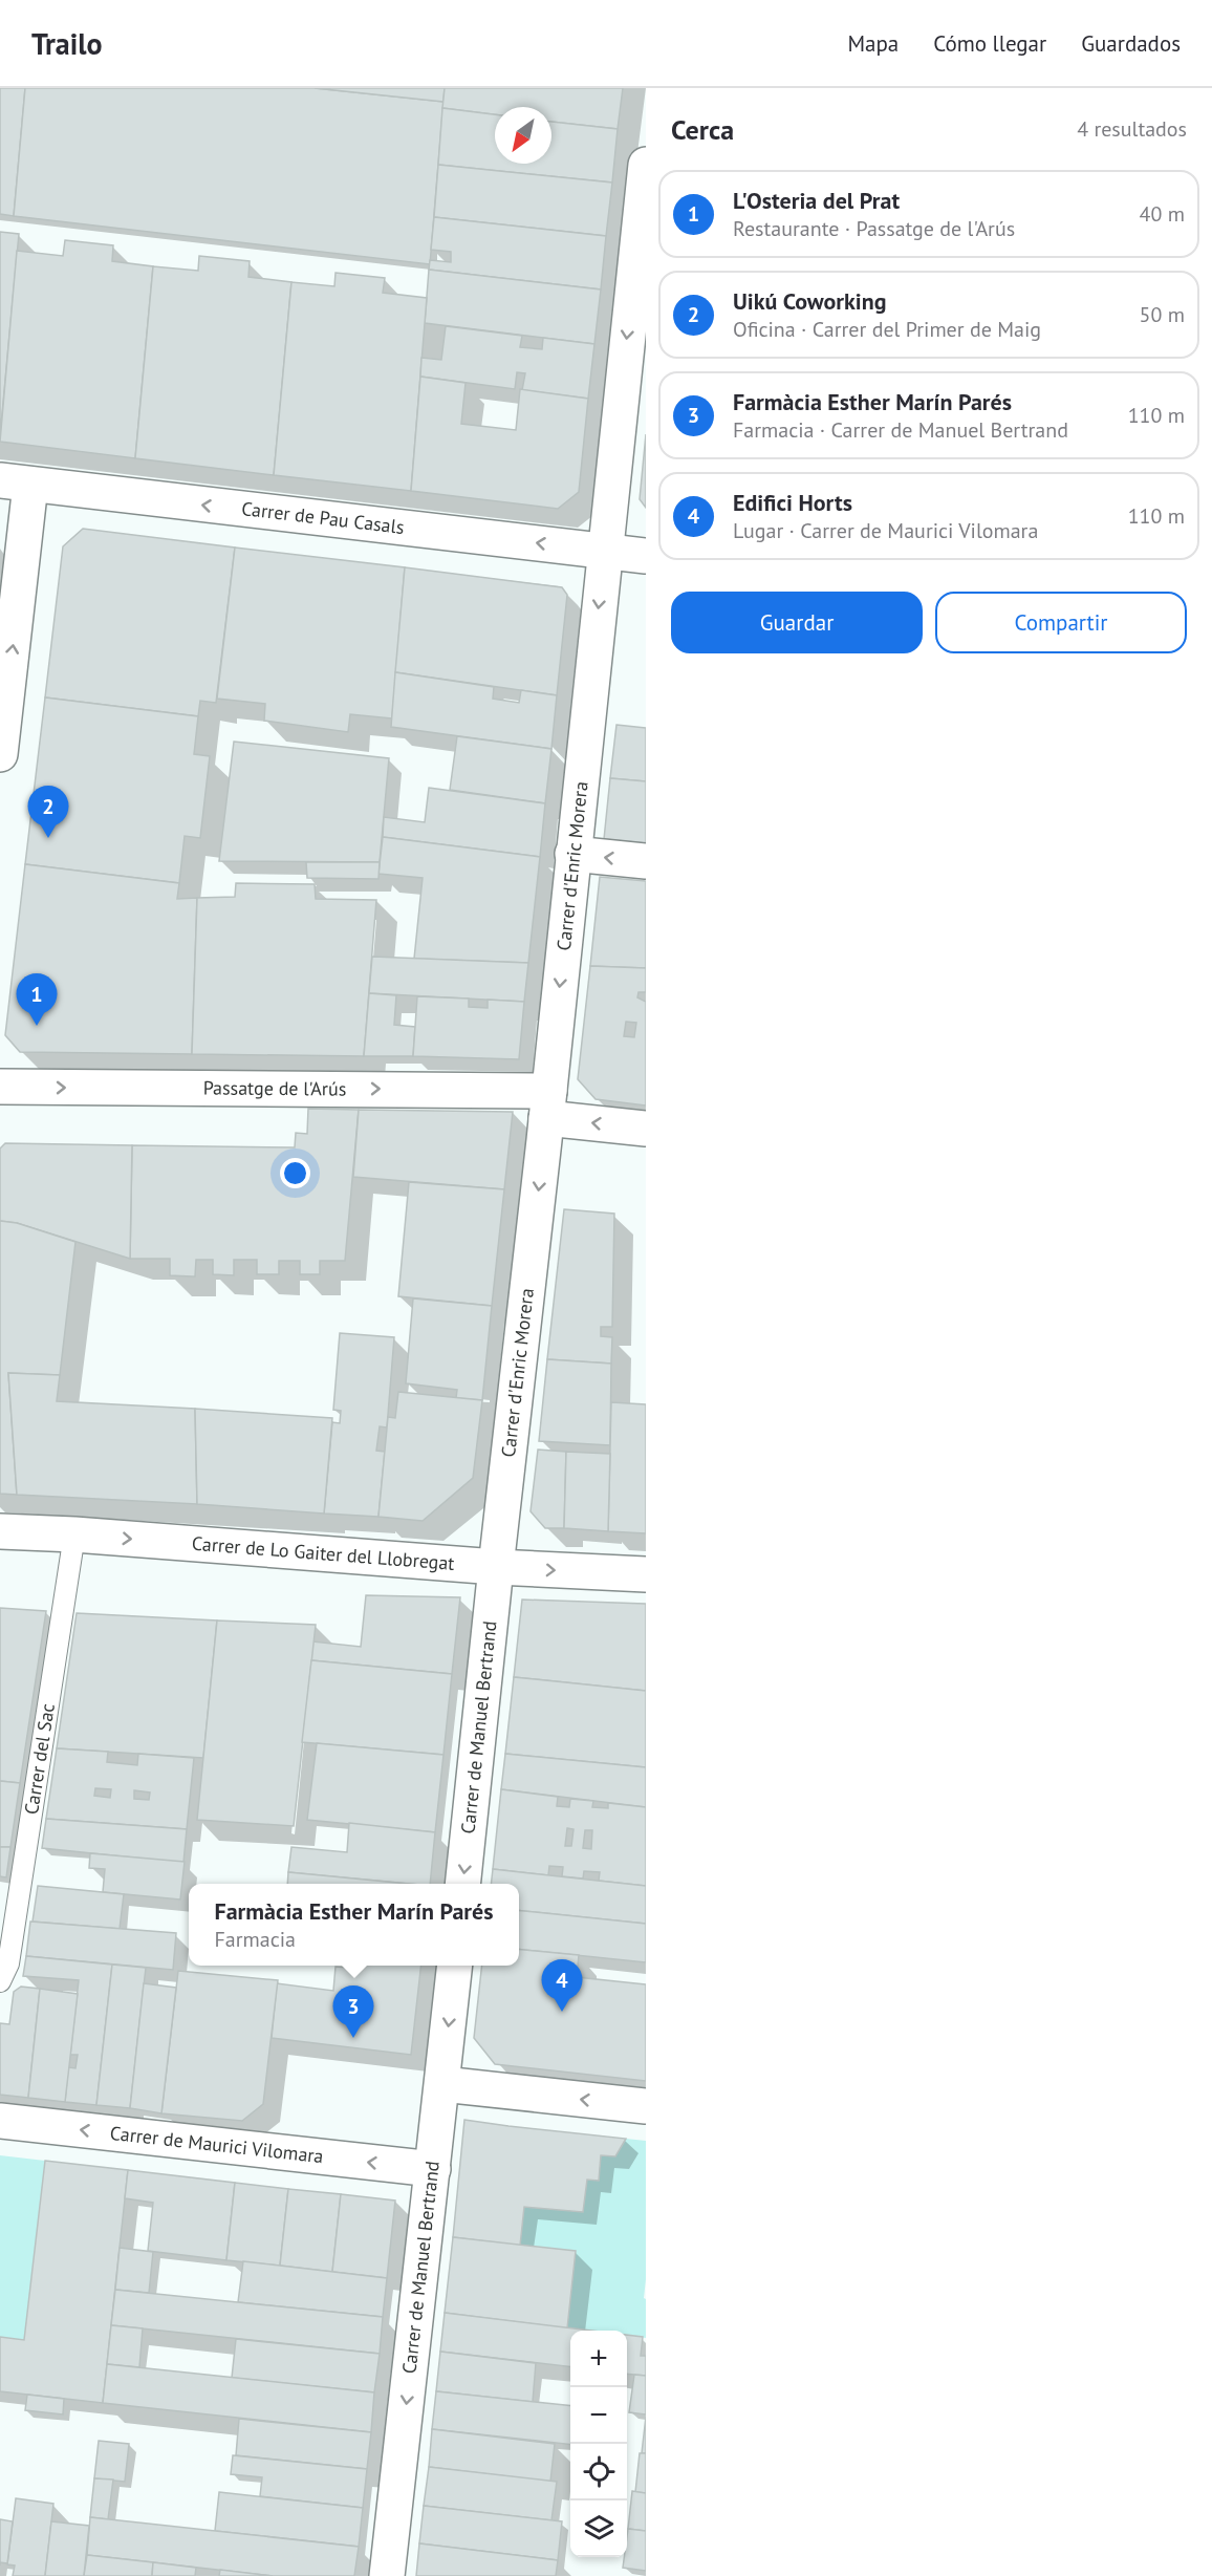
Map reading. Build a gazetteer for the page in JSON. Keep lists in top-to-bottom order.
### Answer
{
  "streets": {
    "street": [
      "Carrer de Pau Casals",
      "Carrer d'Enric Morera",
      "Passatge de l'Arús",
      "Carrer de Lo Gaiter del Llobregat",
      "Carrer de Manuel Bertrand",
      "Carrer de Maurici Vilomara"
    ],
    "lane": ["Carrer del Sac"]
  },
  "crossings": [
    ["Carrer de Pau Casals", "Carrer d'Enric Morera"],
    ["Carrer d'Enric Morera", "Passatge de l'Arús"],
    ["Carrer d'Enric Morera", "Carrer de Lo Gaiter del Llobregat"],
    ["Carrer d'Enric Morera", "Carrer de Manuel Bertrand"],
    ["Carrer de Lo Gaiter del Llobregat", "Carrer de Manuel Bertrand"],
    ["Carrer de Lo Gaiter del Llobregat", "Carrer del Sac"],
    ["Carrer de Manuel Bertrand", "Carrer de Maurici Vilomara"]
  ],
  "one_way": [
    "Carrer de Pau Casals",
    "Carrer d'Enric Morera",
    "Carrer de Lo Gaiter del Llobregat",
    "Carrer de Manuel Bertrand",
    "Carrer de Maurici Vilomara"
  ],
  "north": "bottom left",
  "page": {
    "header": "Trailo",
    "nav": ["Mapa", "Cómo llegar", "Guardados"],
    "heading": ["Cerca", "4 resultados"],
    "list": [
      {
        "mark": "1",
        "name": "L'Osteria del Prat",
        "note": "Restaurante · Passatge de l'Arús",
        "value": "40 m"
      },
      {
        "mark": "2",
        "name": "Uikú Coworking",
        "note": "Oficina · Carrer del Primer de Maig",
        "value": "50 m"
      },
      {
        "mark": "3",
        "name": "Farmàcia Esther Marín Parés",
        "note": "Farmacia · Carrer de Manuel Bertrand",
        "value": "110 m"
      },
      {
        "mark": "4",
        "name": "Edifici Horts",
        "note": "Lugar · Carrer de Maurici Vilomara",
        "value": "110 m"
      }
    ],
    "buttons": ["Guardar", "Compartir"],
    "pins": [
      "2",
      "1",
      "4",
      "3"
    ],
    "popup": ["Farmàcia Esther Marín Parés", "Farmacia"],
    "map_buttons": ["+", "−"]
  }
}
